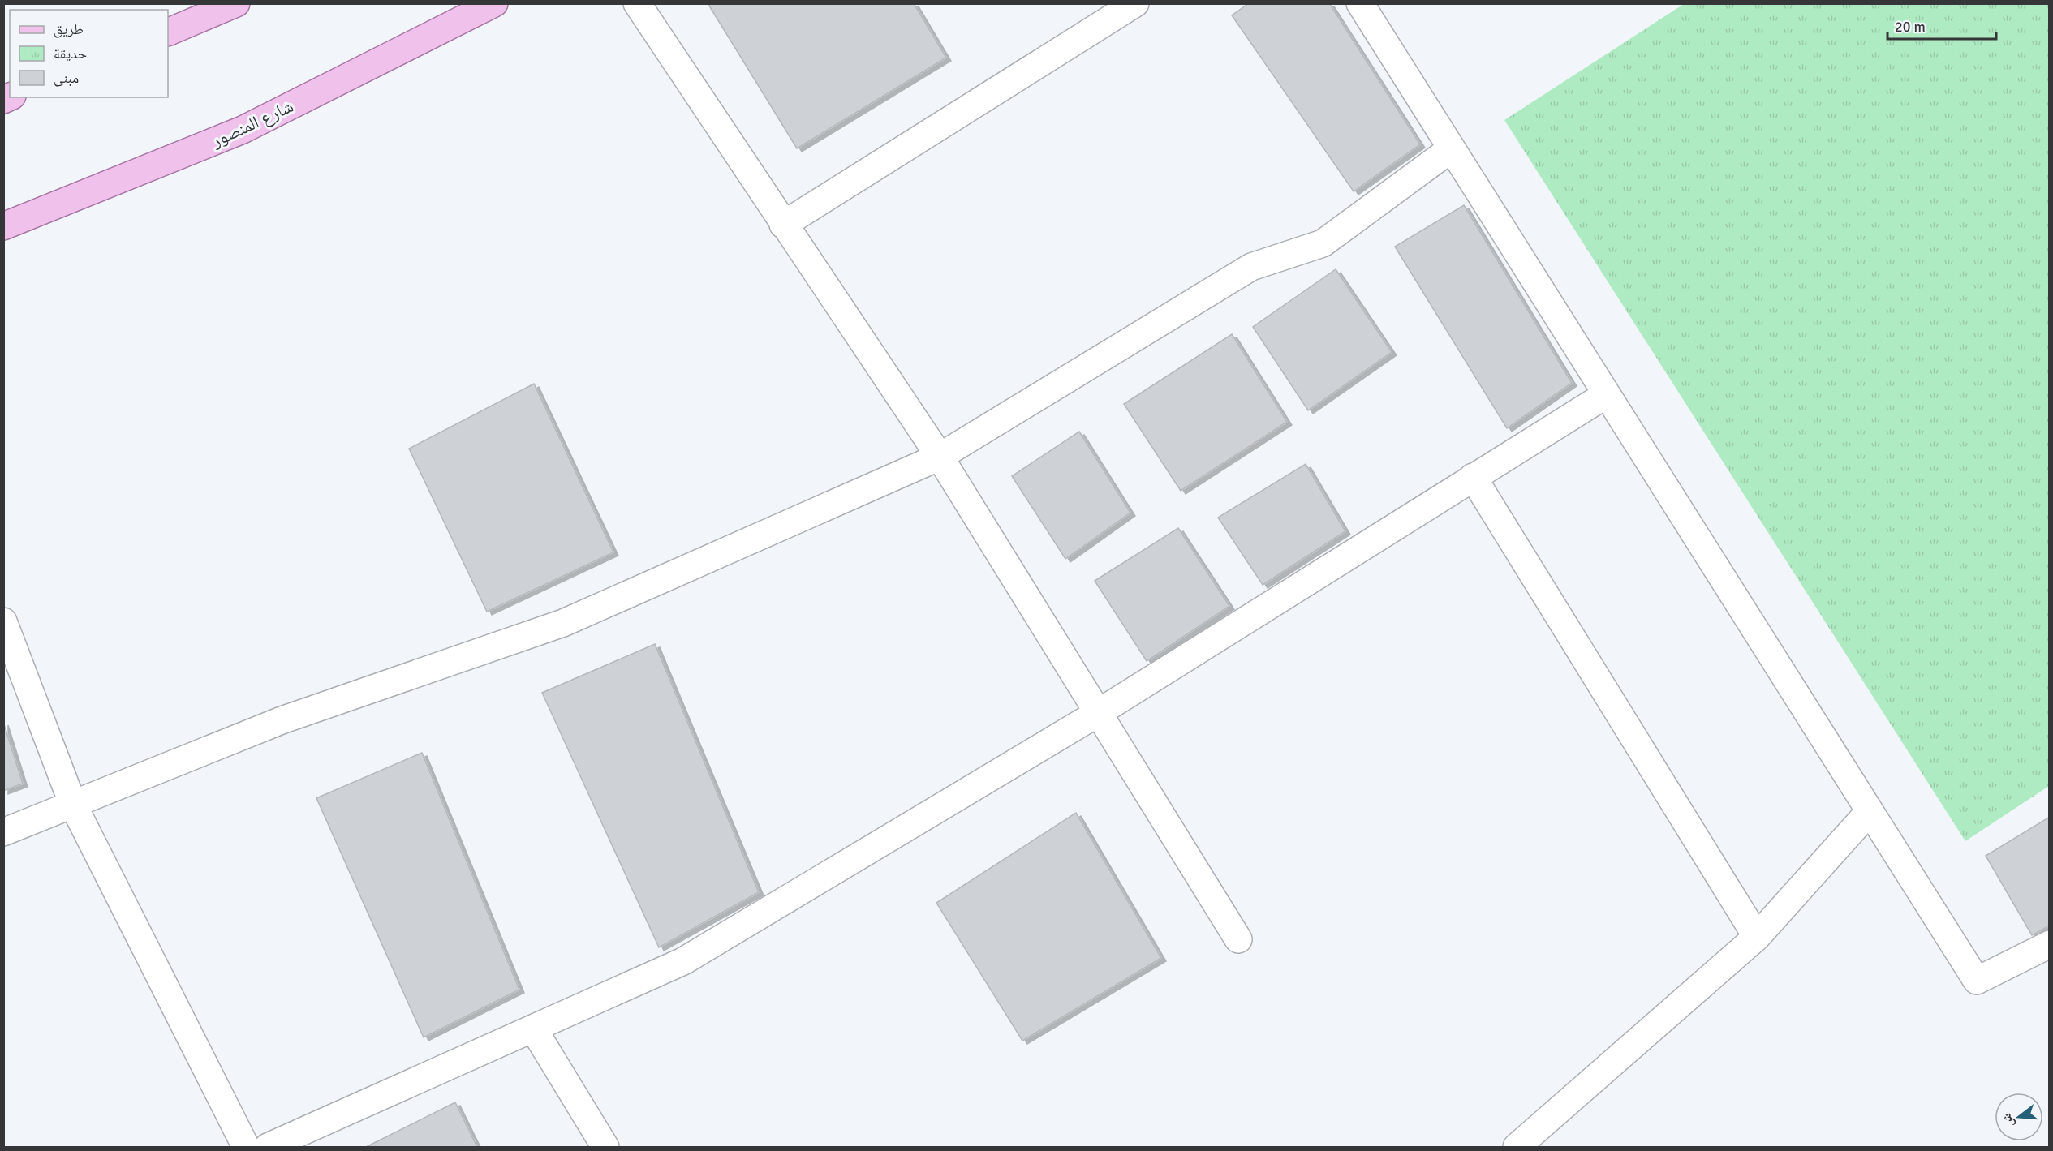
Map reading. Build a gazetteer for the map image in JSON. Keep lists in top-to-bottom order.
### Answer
{
  "streets": {
    "main road": ["شارع المنصور"]
  },
  "legend": ["طريق", "حديقة", "مبنى"],
  "scale_bar": "20 m",
  "north": "left"
}
